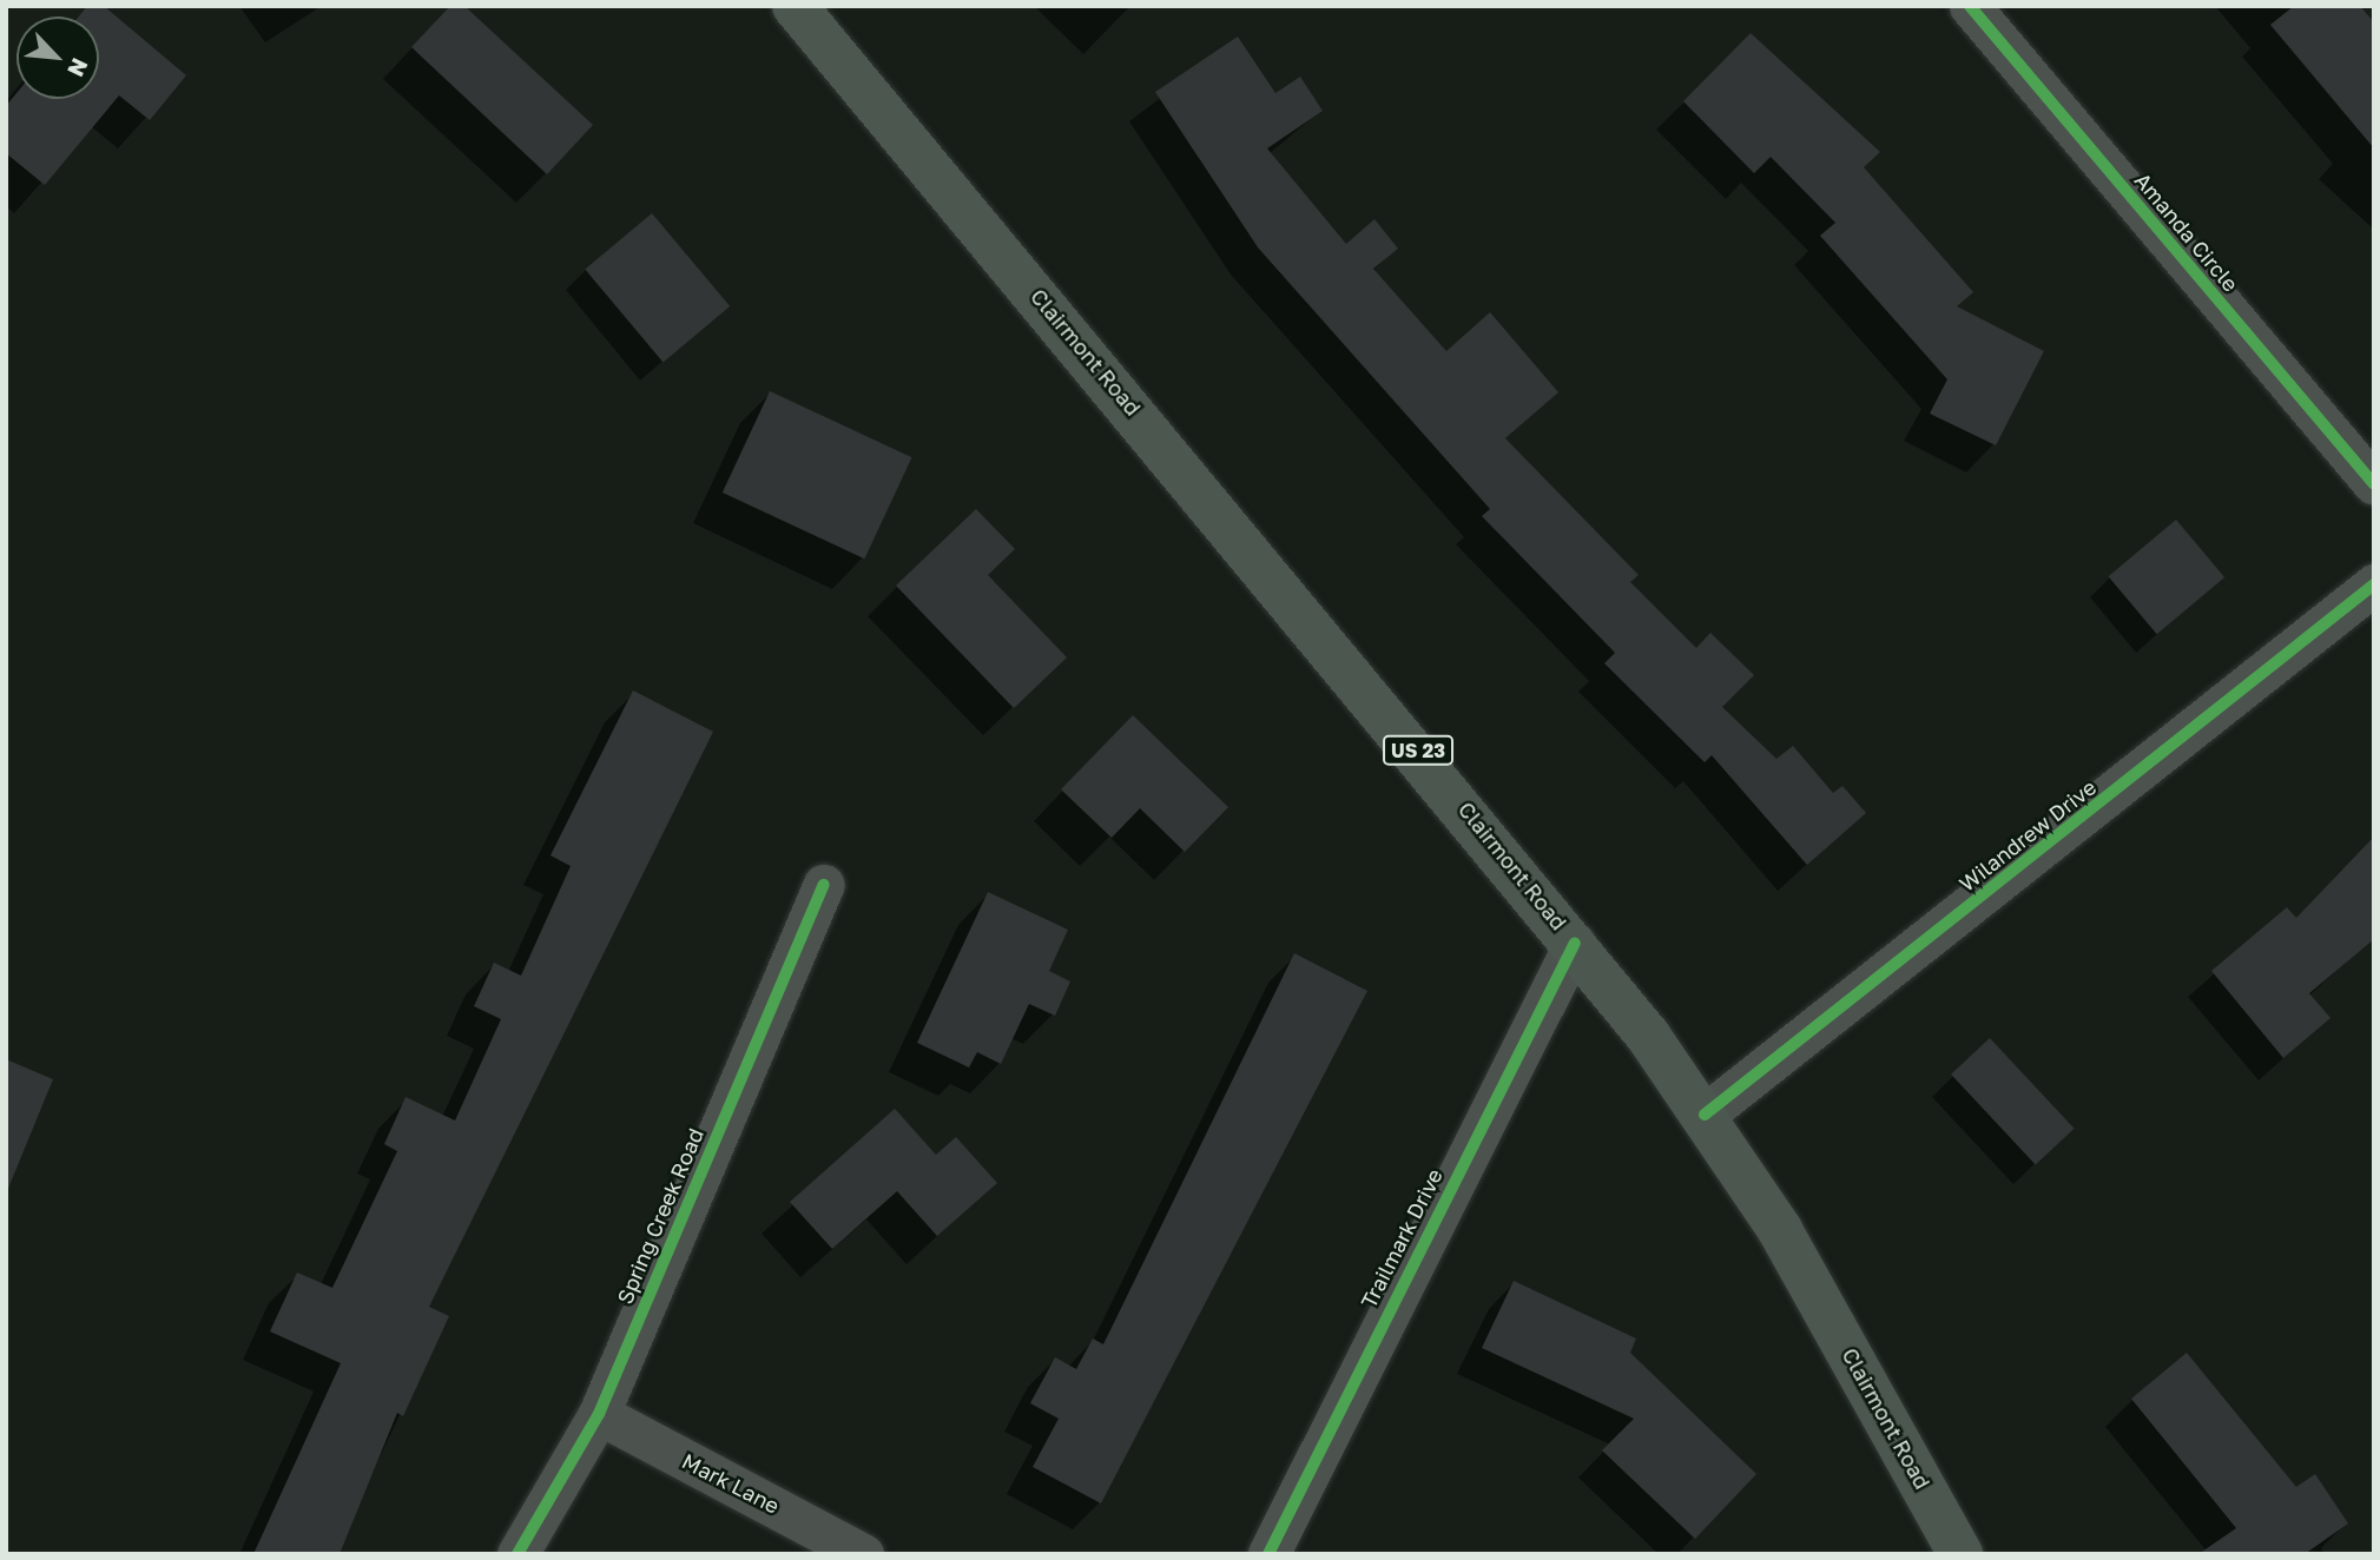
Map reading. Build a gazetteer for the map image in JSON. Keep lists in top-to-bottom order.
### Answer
{
  "streets": {
    "main road": ["Clairmont Road", "US 23"],
    "street": [
      "Amanda Circle",
      "Wilandrew Drive",
      "Spring Creek Road",
      "Trailmark Drive",
      "Mark Lane"
    ]
  },
  "crossings": [
    ["Clairmont Road", "Wilandrew Drive"],
    ["Clairmont Road", "Trailmark Drive"],
    ["Spring Creek Road", "Mark Lane"]
  ],
  "north": "bottom right"
}
